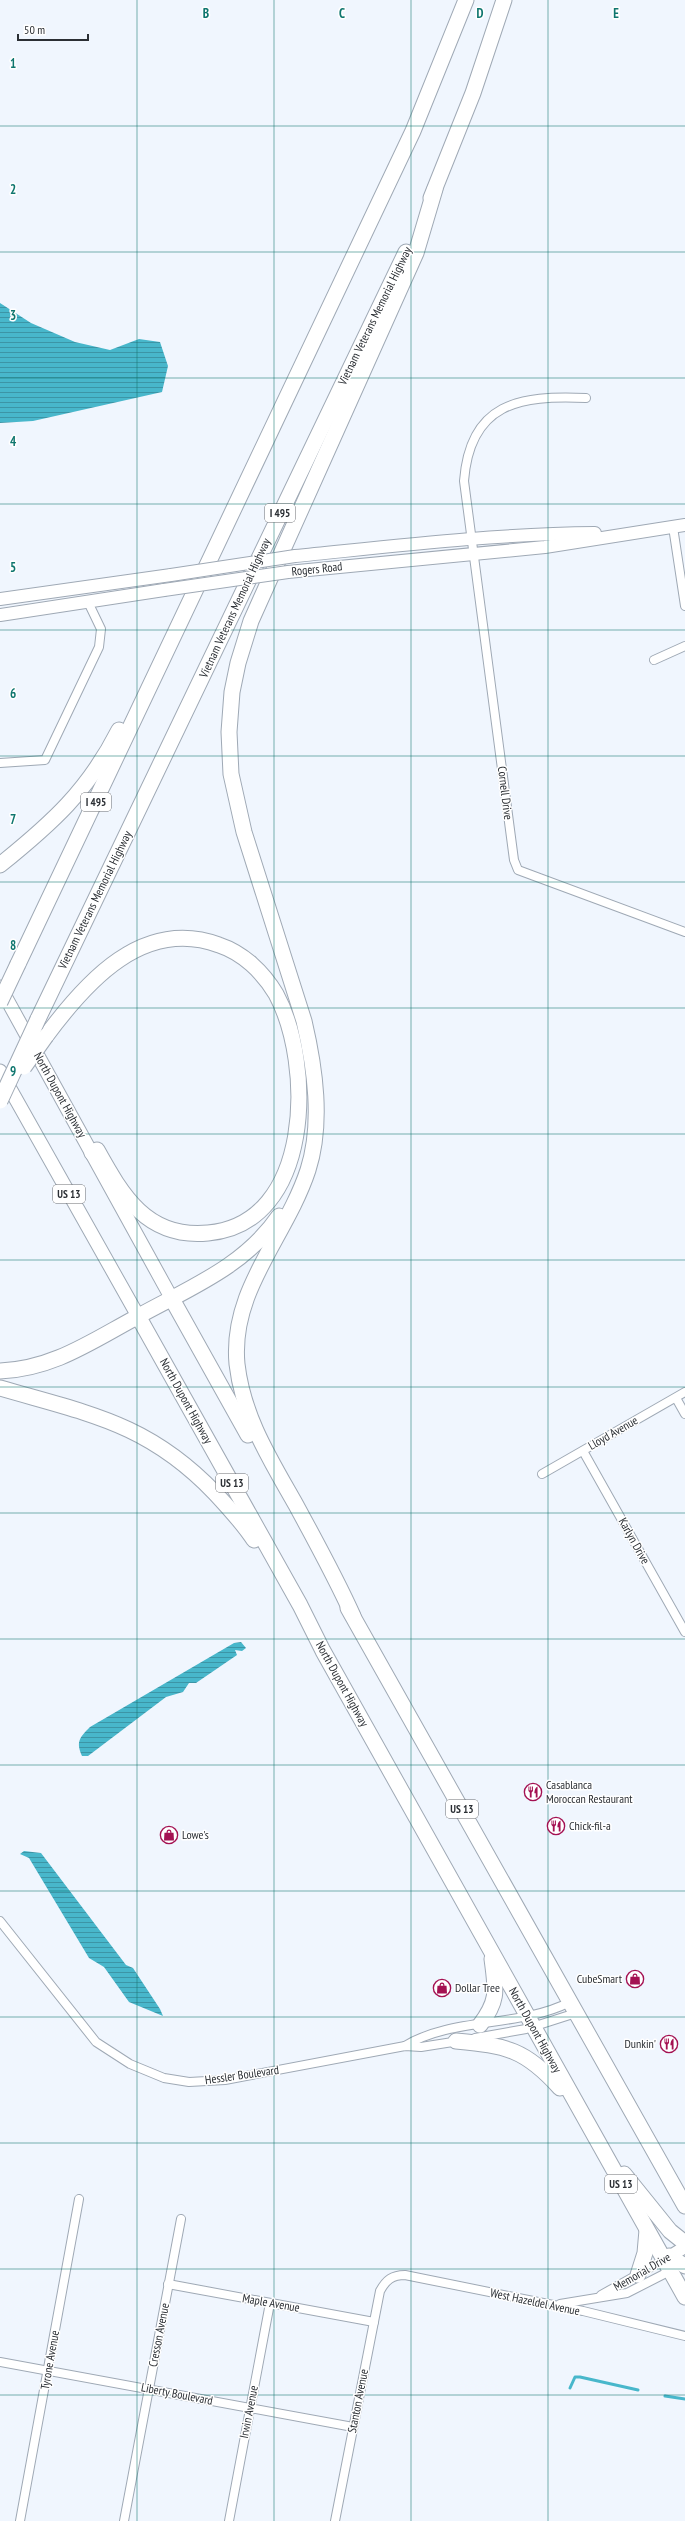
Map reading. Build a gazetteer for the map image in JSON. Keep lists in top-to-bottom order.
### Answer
{
  "streets": {
    "highway": [
      "Vietnam Veterans Memorial Highway",
      "I 495",
      "North Dupont Highway",
      "US 13"
    ],
    "street": [
      "Rogers Road",
      "Cornell Drive",
      "Lloyd Avenue",
      "Karlyn Drive",
      "Hessler Boulevard",
      "Memorial Drive",
      "West Hazeldel Avenue",
      "Maple Avenue",
      "Cresson Avenue",
      "Tyrone Avenue",
      "Liberty Boulevard",
      "Stanton Avenue",
      "Irwin Avenue"
    ]
  },
  "crossings": [
    ["Rogers Road", "Cornell Drive"],
    ["North Dupont Highway", "Hessler Boulevard"],
    ["North Dupont Highway", "Memorial Drive"],
    ["Lloyd Avenue", "Karlyn Drive"],
    ["Memorial Drive", "West Hazeldel Avenue"],
    ["West Hazeldel Avenue", "Stanton Avenue"],
    ["Maple Avenue", "Cresson Avenue"],
    ["Maple Avenue", "Stanton Avenue"],
    ["Maple Avenue", "Irwin Avenue"],
    ["Cresson Avenue", "Liberty Boulevard"],
    ["Tyrone Avenue", "Liberty Boulevard"],
    ["Liberty Boulevard", "Stanton Avenue"],
    ["Liberty Boulevard", "Irwin Avenue"]
  ],
  "places": {
    "restaurant": ["Casablanca Moroccan Restaurant", "Chick-fil-a", "Dunkin'"],
    "shop": ["Lowe's", "CubeSmart", "Dollar Tree"]
  },
  "scale_bar": "50 m",
  "grid": {
    "columns": [
      "B",
      "C",
      "D",
      "E"
    ],
    "rows": [
      "1",
      "2",
      "3",
      "4",
      "5",
      "6",
      "7",
      "8",
      "9"
    ]
  }
}
